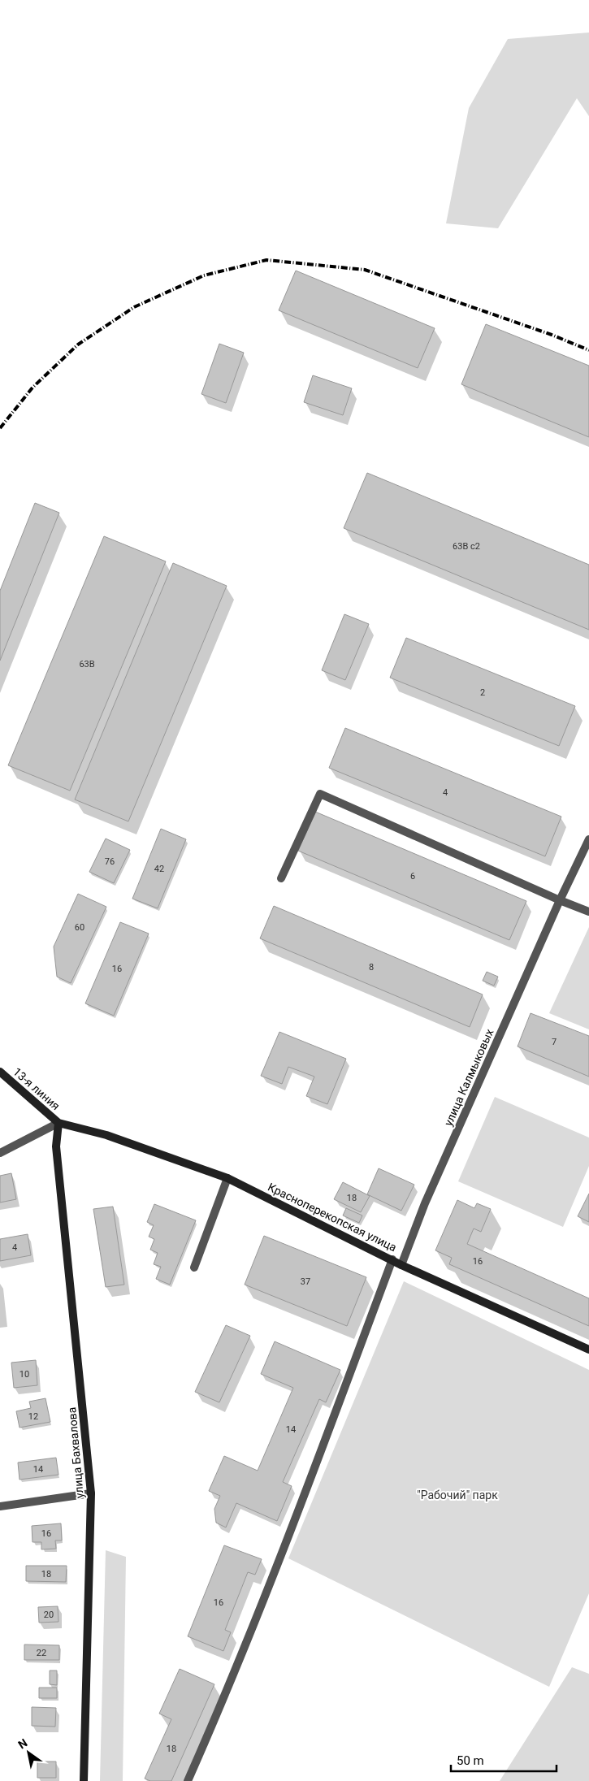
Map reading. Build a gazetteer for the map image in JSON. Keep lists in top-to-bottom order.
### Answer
{
  "streets": {
    "street": [
      "улица Калмыковых",
      "13-я линия",
      "Красноперекопская улица",
      "улица Бахвалова"
    ]
  },
  "crossings": [
    ["улица Калмыковых", "Красноперекопская улица"],
    ["13-я линия", "Красноперекопская улица"],
    ["13-я линия", "улица Бахвалова"],
    ["Красноперекопская улица", "улица Бахвалова"]
  ],
  "parks": ["\"Рабочий\" парк"],
  "house_numbers": [
    "63В с2",
    "63В",
    "2",
    "4",
    "76",
    "42",
    "6",
    "60",
    "8",
    "16",
    "7",
    "18",
    "4",
    "16",
    "37",
    "10",
    "12",
    "14",
    "14",
    "16",
    "18",
    "16",
    "20",
    "22",
    "18"
  ],
  "scale_bar": "50 m",
  "north": "top left"
}
